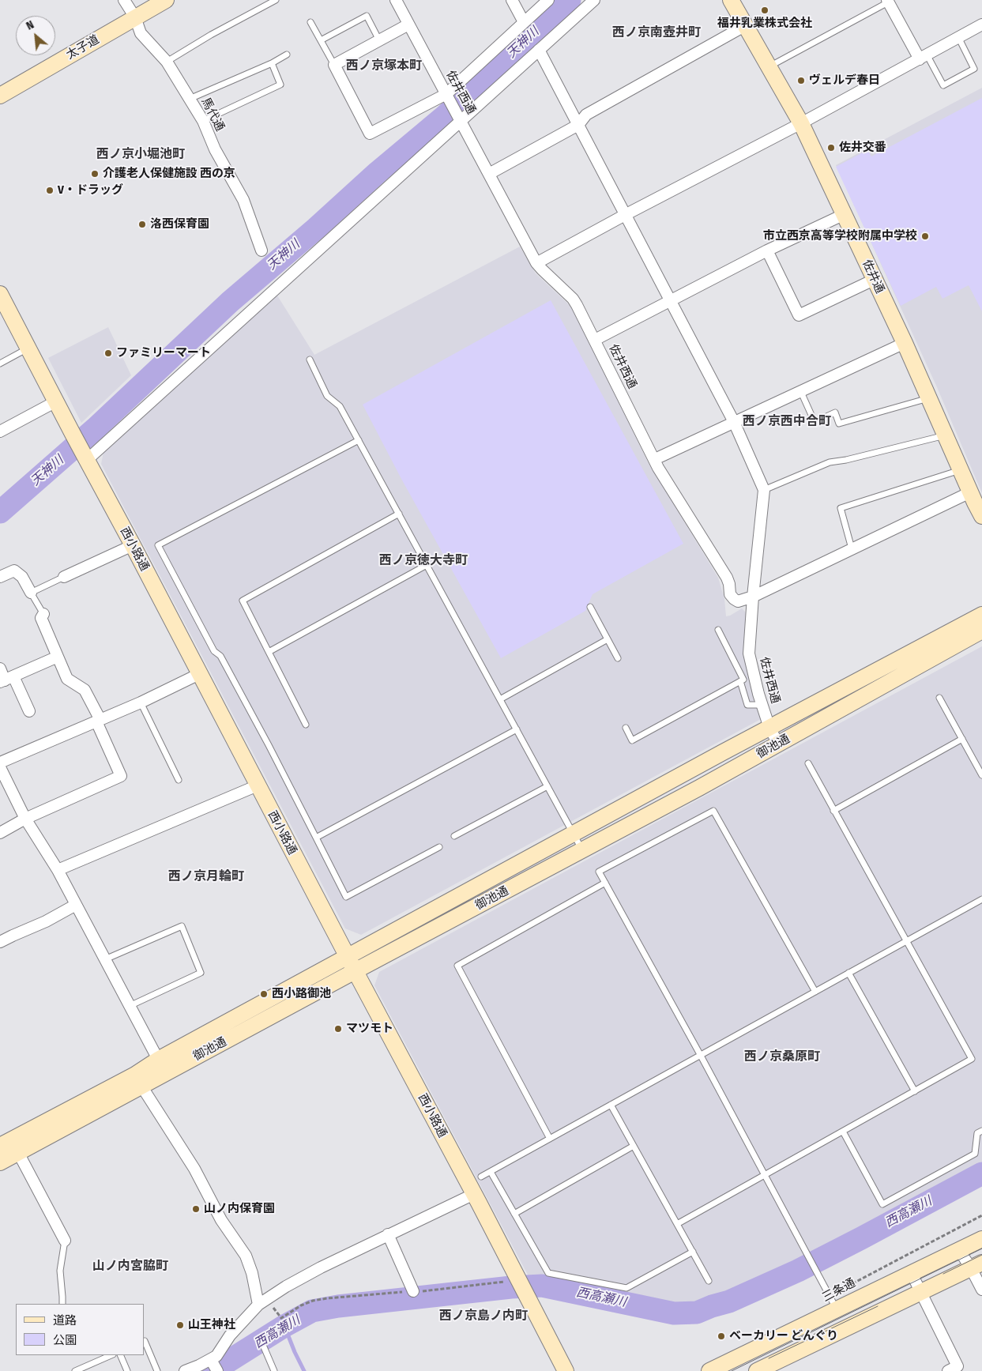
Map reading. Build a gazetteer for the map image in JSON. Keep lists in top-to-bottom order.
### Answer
{
  "streets": {
    "street": [
      "太子道",
      "佐井西通",
      "馬代通",
      "佐井通",
      "西小路通",
      "御池通",
      "三条通"
    ]
  },
  "crossings": [
    ["太子道", "馬代通"],
    ["佐井西通", "御池通"],
    ["西小路通", "御池通"]
  ],
  "districts": [
    "西ノ京南壺井町",
    "西ノ京塚本町",
    "西ノ京小堀池町",
    "西ノ京西中合町",
    "西ノ京徳大寺町",
    "西ノ京月輪町",
    "西ノ京桑原町",
    "山ノ内宮脇町",
    "西ノ京島ノ内町"
  ],
  "water": ["天神川", "西高瀬川"],
  "places": [
    "福井乳業株式会社",
    "ヴェルデ春日",
    "佐井交番",
    "介護老人保健施設 西の京",
    "V・ドラッグ",
    "洛西保育園",
    "市立西京高等学校附属中学校",
    "ファミリーマート",
    "西小路御池",
    "マツモト",
    "山ノ内保育園",
    "山王神社",
    "ベーカリー どんぐり"
  ],
  "legend": ["道路", "公園"],
  "north": "top left"
}
